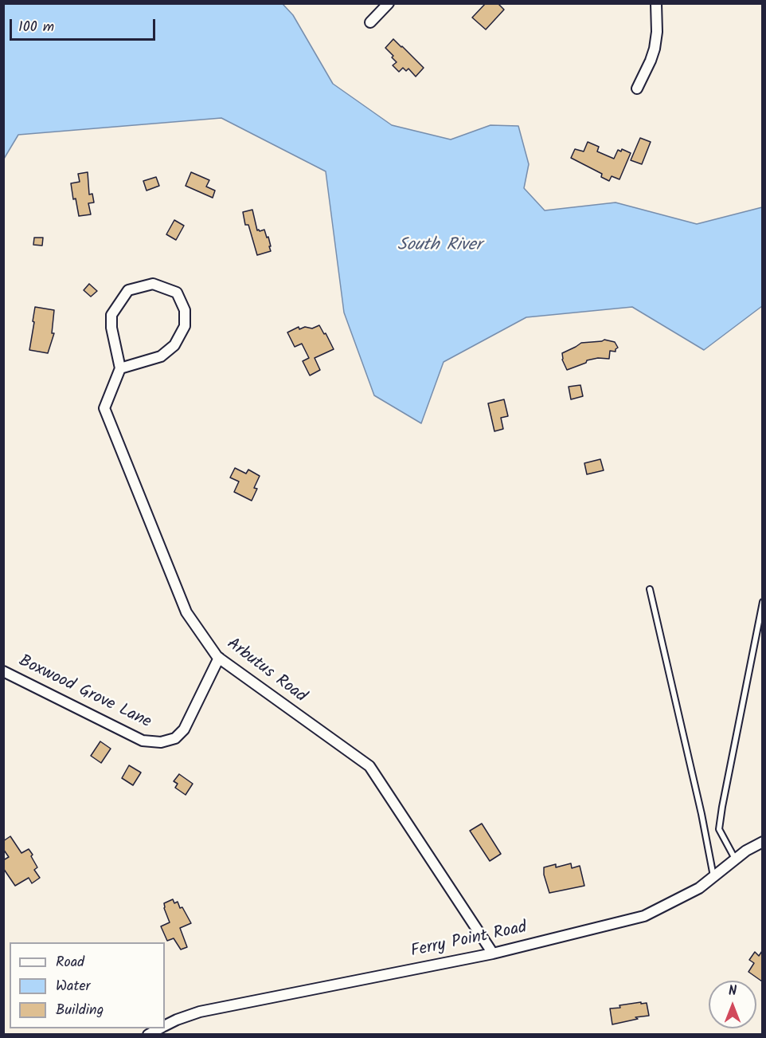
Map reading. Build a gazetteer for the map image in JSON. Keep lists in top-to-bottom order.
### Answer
{
  "streets": {
    "street": ["Arbutus Road", "Boxwood Grove Lane", "Ferry Point Road"]
  },
  "crossings": [
    ["Arbutus Road", "Boxwood Grove Lane"],
    ["Arbutus Road", "Ferry Point Road"]
  ],
  "water": ["South River"],
  "legend": ["Road", "Water", "Building"],
  "scale_bar": "100 m",
  "north": "top"
}
